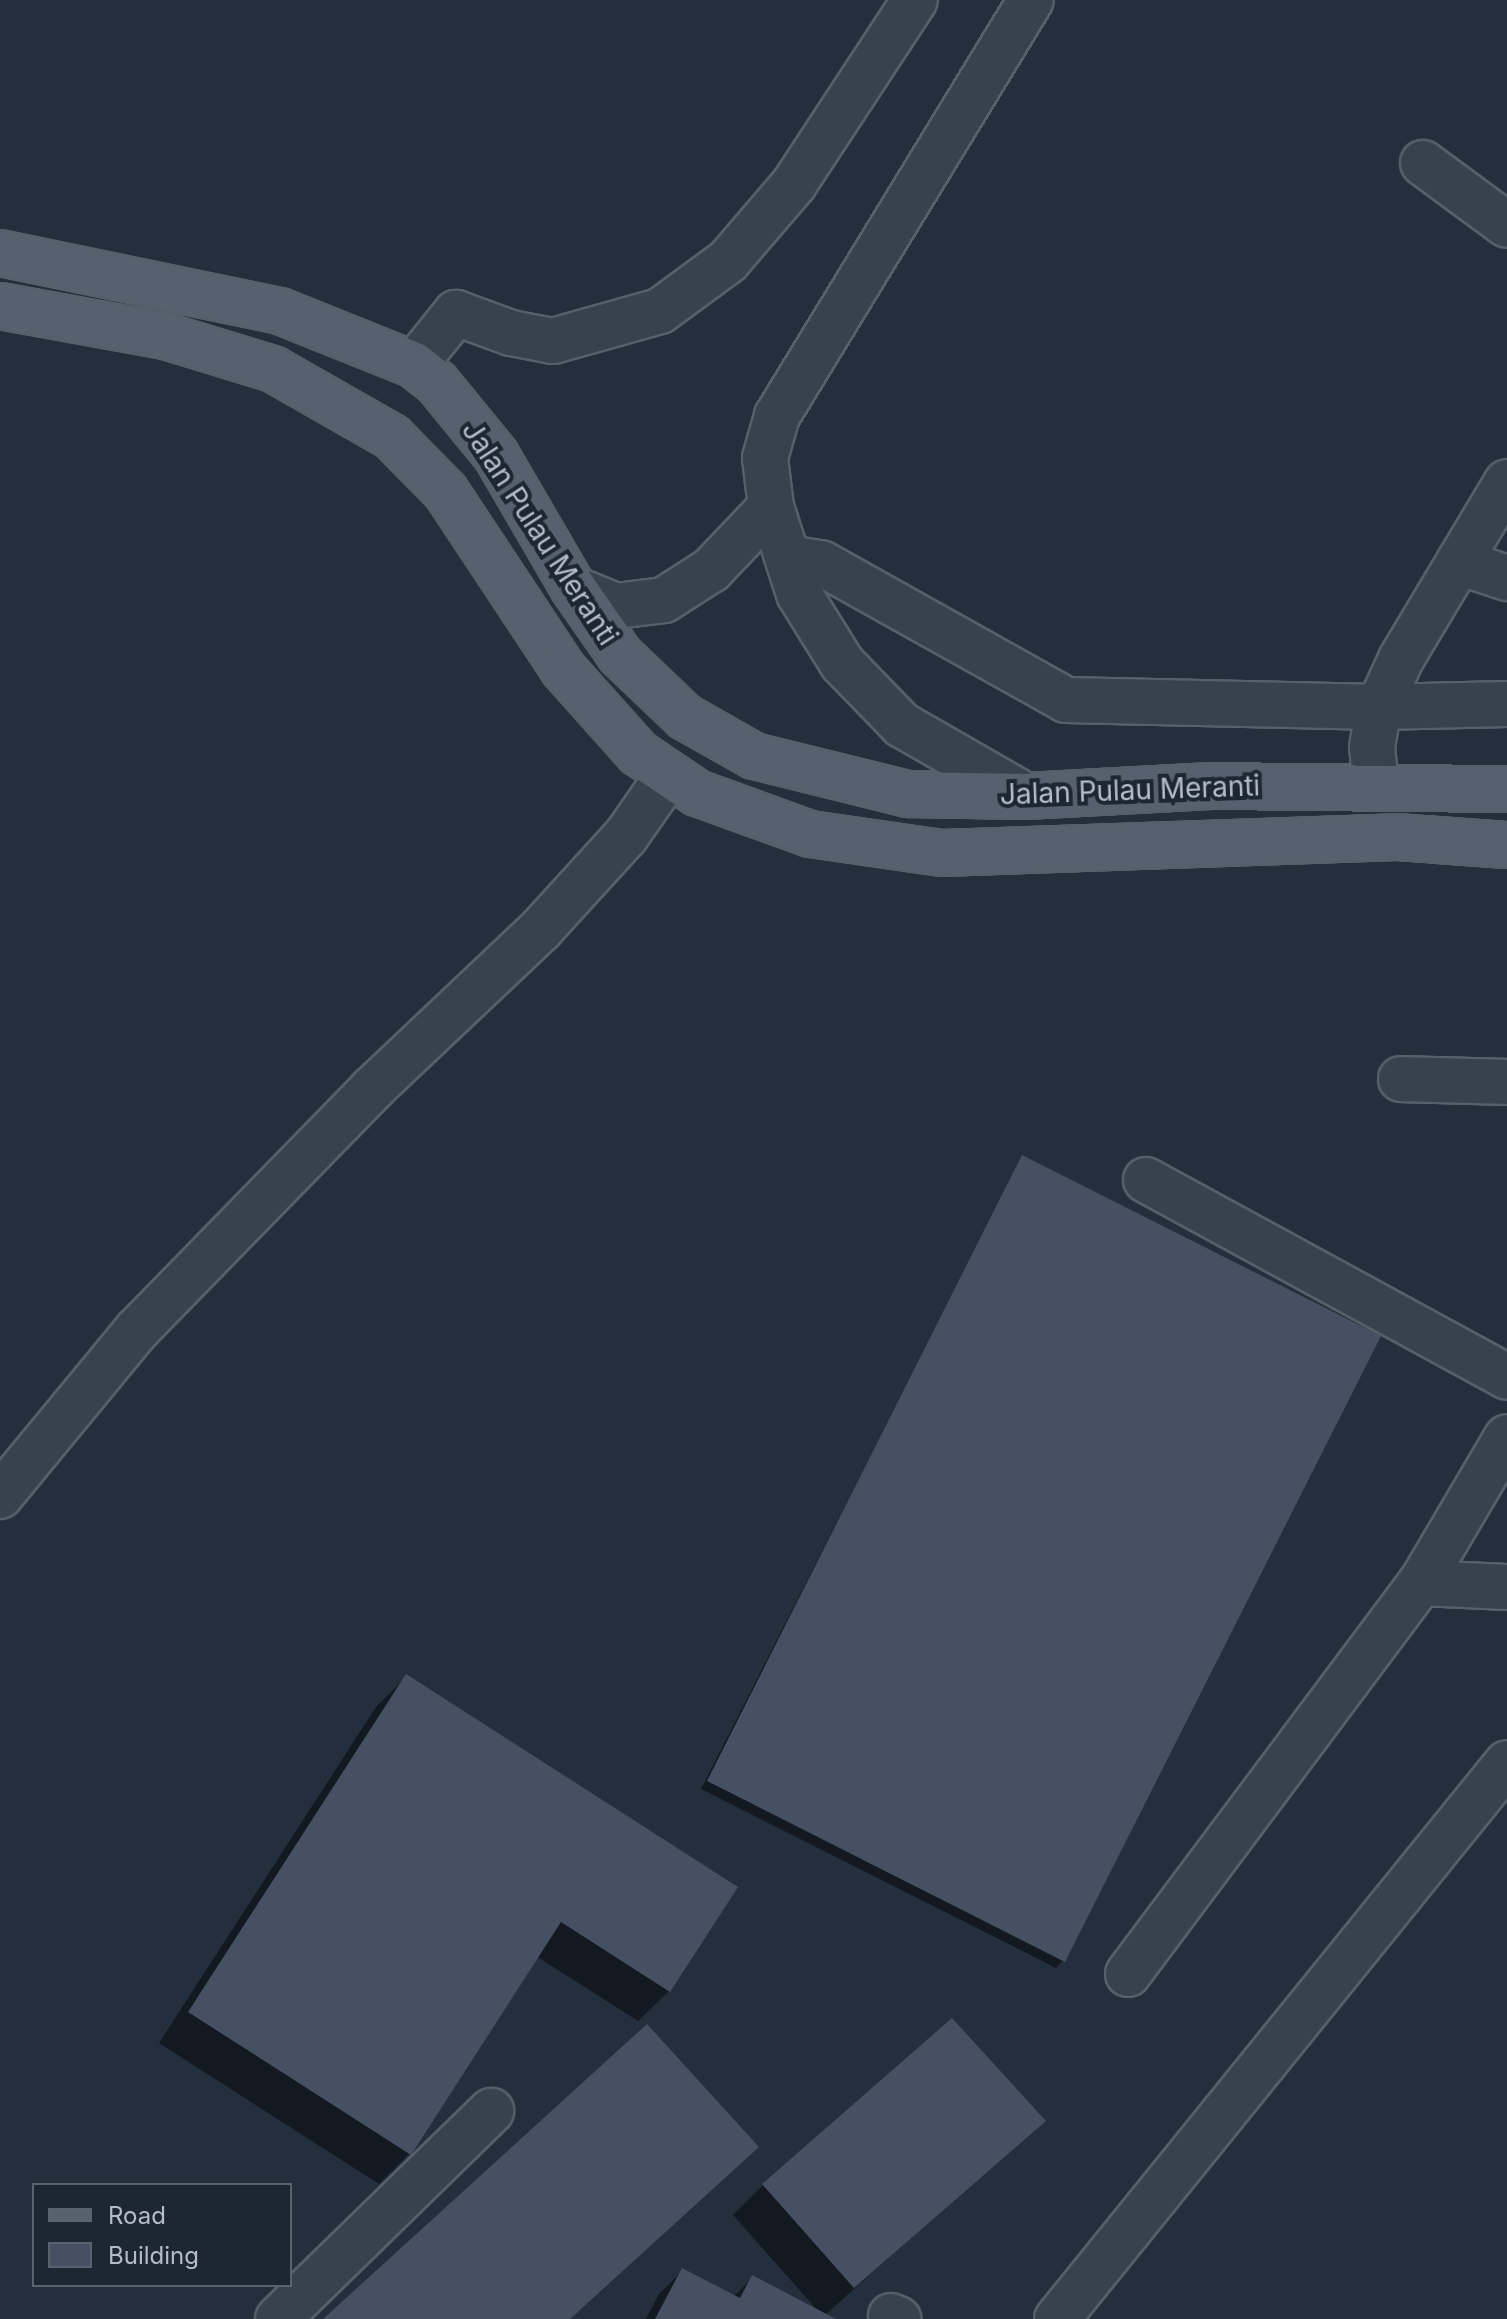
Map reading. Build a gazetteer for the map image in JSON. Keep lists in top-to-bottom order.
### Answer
{
  "streets": {
    "main road": ["Jalan Pulau Meranti"]
  },
  "legend": ["Road", "Building"]
}
